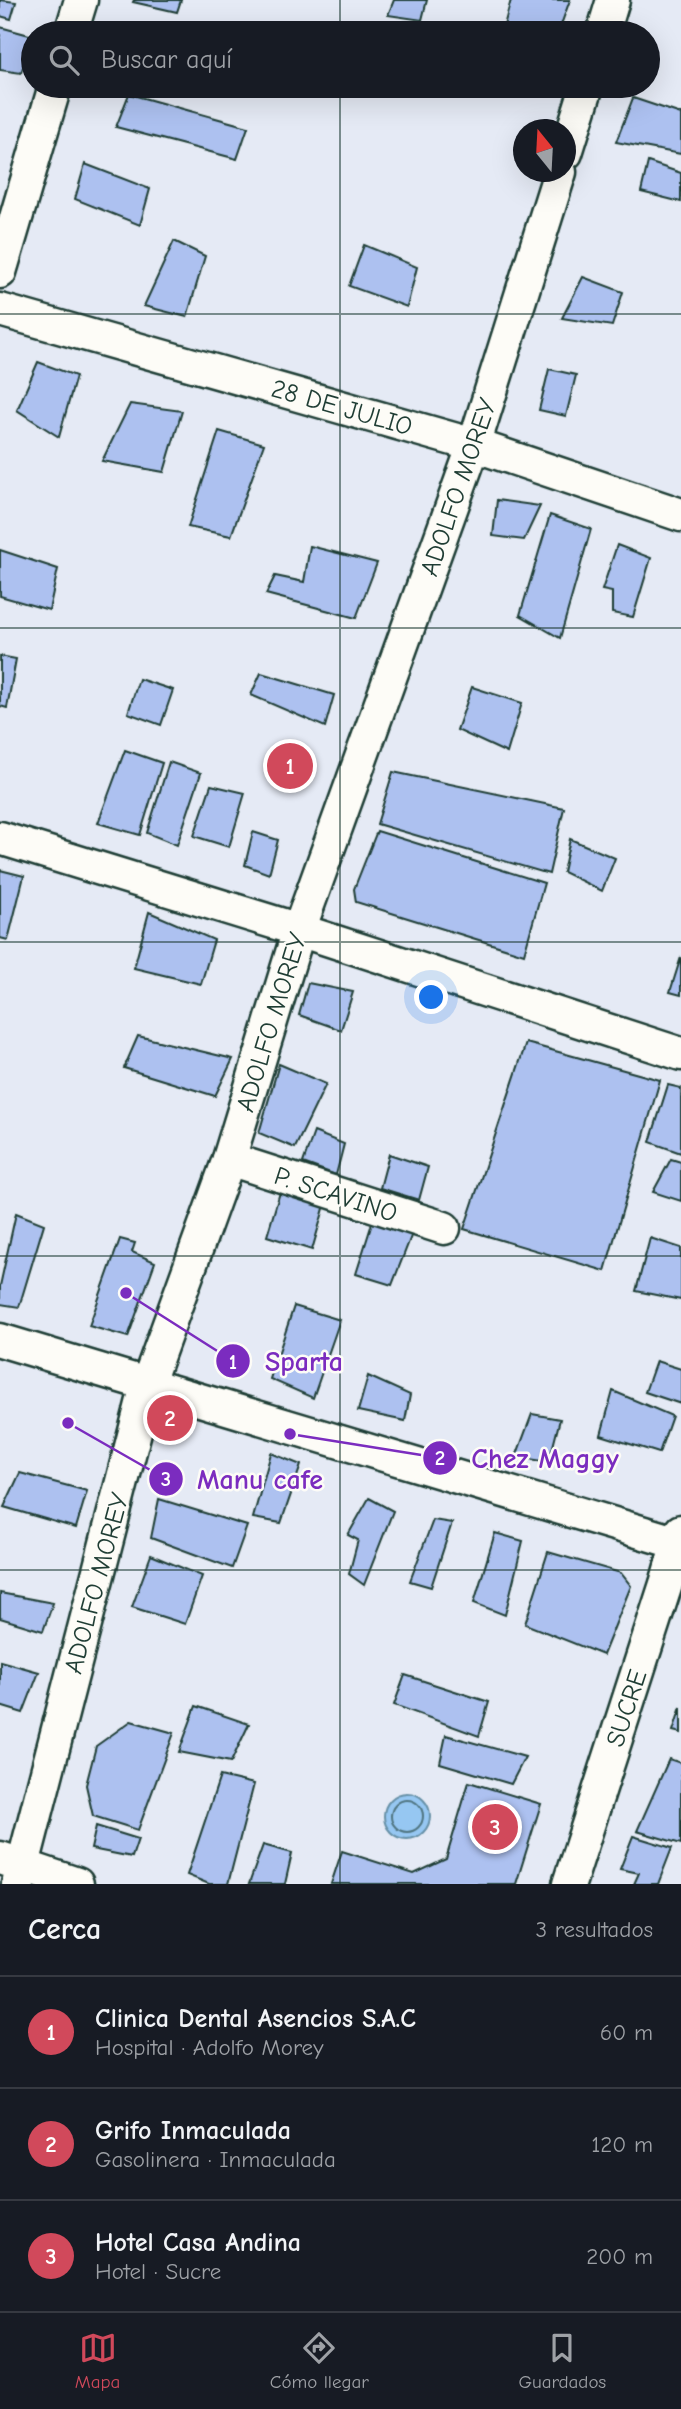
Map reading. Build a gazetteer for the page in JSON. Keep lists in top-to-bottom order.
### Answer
{
  "streets": {
    "street": [
      "28 DE JULIO",
      "ADOLFO MOREY",
      "P. SCAVINO",
      "SUCRE"
    ]
  },
  "crossings": [
    ["28 DE JULIO", "ADOLFO MOREY"],
    ["ADOLFO MOREY", "P. SCAVINO"]
  ],
  "places": ["Sparta", "Manu cafe", "Chez Maggy"],
  "north": "top",
  "page": {
    "search": "Buscar aquí",
    "pins": ["1", "2", "3"],
    "heading": ["Cerca", "3 resultados"],
    "list": [
      {
        "mark": "1",
        "name": "Clinica Dental Asencios S.A.C",
        "note": "Hospital · Adolfo Morey",
        "value": "60 m"
      },
      {
        "mark": "2",
        "name": "Grifo Inmaculada",
        "note": "Gasolinera · Inmaculada",
        "value": "120 m"
      },
      {
        "mark": "3",
        "name": "Hotel Casa Andina",
        "note": "Hotel · Sucre",
        "value": "200 m"
      }
    ],
    "nav": ["Mapa", "Cómo llegar", "Guardados"]
  }
}
